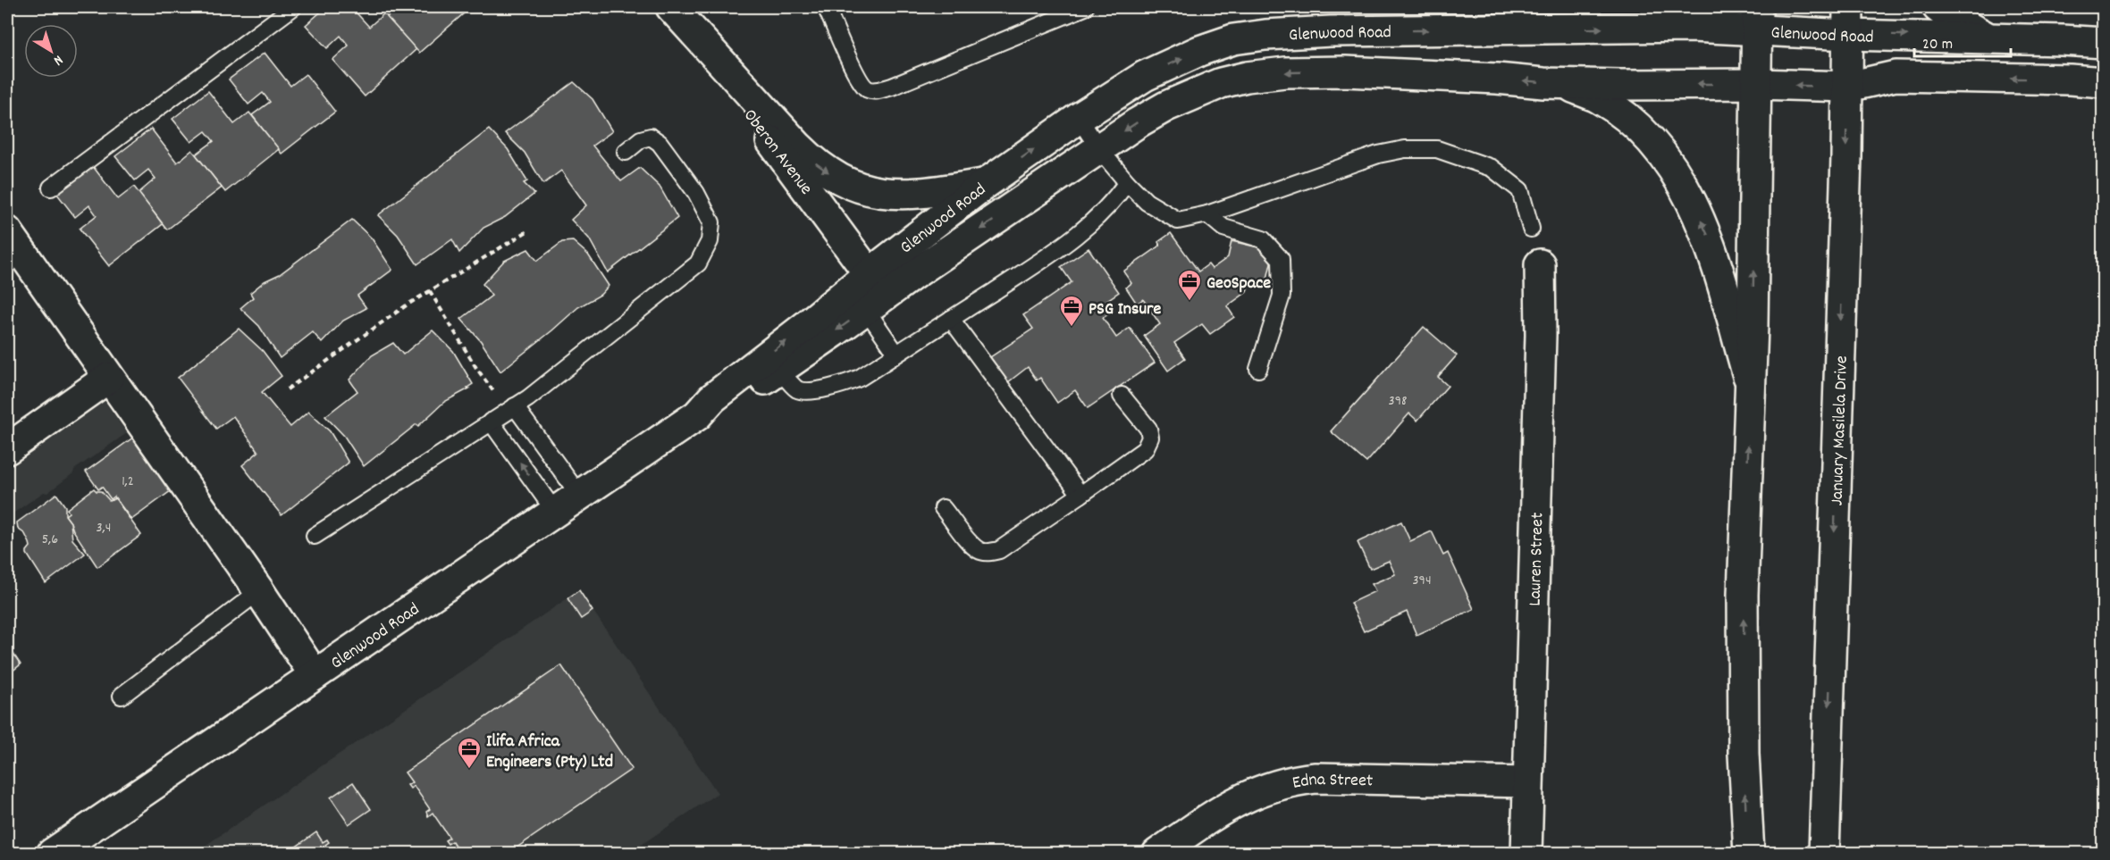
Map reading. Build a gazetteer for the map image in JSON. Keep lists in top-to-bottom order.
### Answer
{
  "streets": {
    "street": [
      "Glenwood Road",
      "Oberon Avenue",
      "January Masilela Drive",
      "Lauren Street",
      "Edna Street"
    ]
  },
  "crossings": [
    ["Glenwood Road", "Oberon Avenue"],
    ["Glenwood Road", "January Masilela Drive"],
    ["Lauren Street", "Edna Street"]
  ],
  "places": {
    "office": ["GeoSpace", "PSG Insure", "Ilifa Africa Engineers (Pty) Ltd"]
  },
  "house_numbers": [
    "398",
    "1,2",
    "3,4",
    "5,6",
    "394"
  ],
  "scale_bar": "20 m",
  "north": "bottom right"
}
